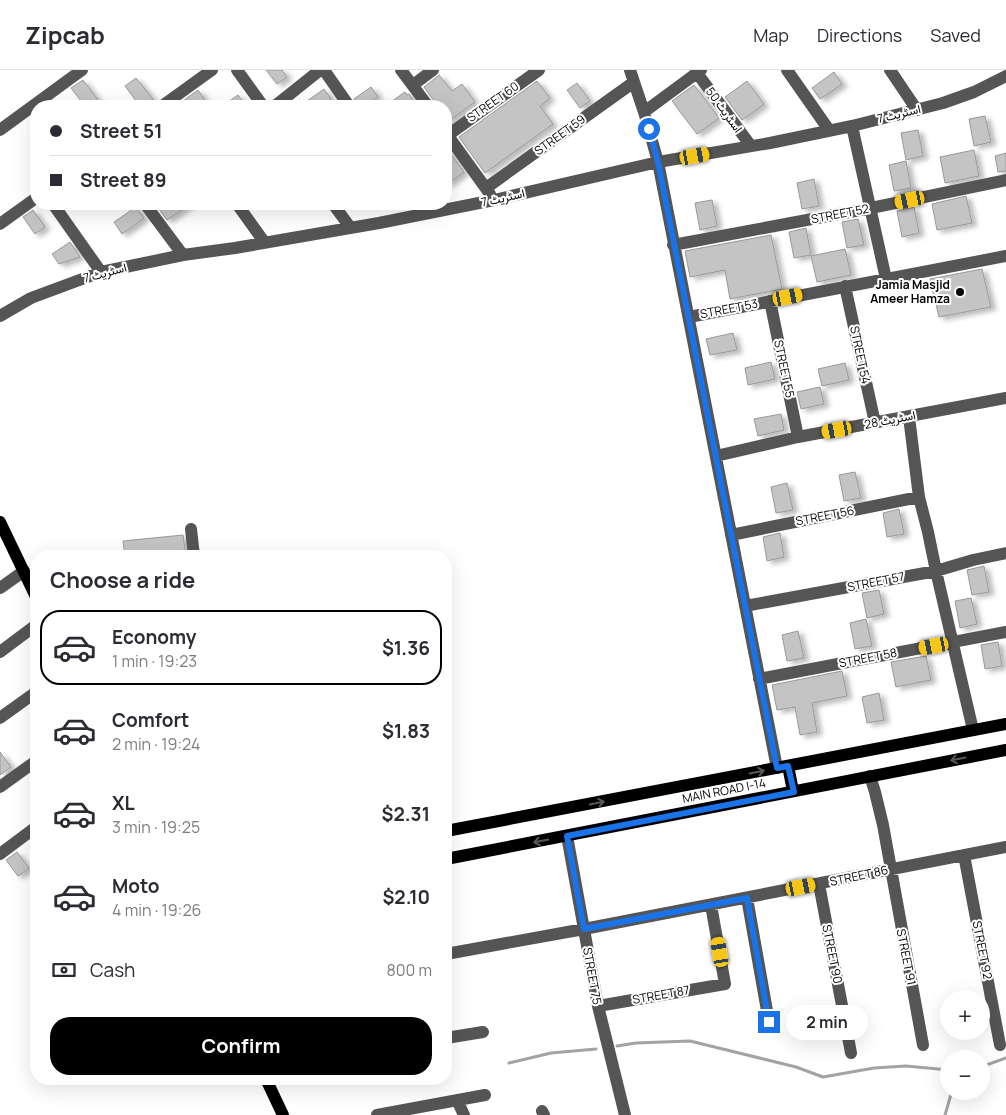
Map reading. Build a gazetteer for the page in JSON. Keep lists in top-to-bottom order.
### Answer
{
  "streets": {
    "main road": ["MAIN ROAD I-14"],
    "street": [
      "STREET 60",
      "اسٹریٹ 50",
      "اسٹریٹ 7",
      "STREET 59",
      "STREET 52",
      "STREET 53",
      "STREET 54",
      "STREET 55",
      "اسٹریٹ 28",
      "STREET 56",
      "STREET 57",
      "STREET 58",
      "STREET 86",
      "STREET 92",
      "STREET 90",
      "STREET 91",
      "STREET 75",
      "STREET 87"
    ]
  },
  "crossings": [
    ["اسٹریٹ 50", "اسٹریٹ 7"],
    ["STREET 53", "STREET 54"],
    ["STREET 53", "STREET 55"],
    ["STREET 54", "اسٹریٹ 28"],
    ["STREET 55", "اسٹریٹ 28"],
    ["MAIN ROAD I-14", "STREET 91"],
    ["MAIN ROAD I-14", "STREET 75"],
    ["STREET 86", "STREET 92"],
    ["STREET 86", "STREET 90"],
    ["STREET 86", "STREET 91"],
    ["STREET 86", "STREET 75"],
    ["STREET 86", "STREET 87"],
    ["STREET 75", "STREET 87"]
  ],
  "places": ["Jamia Masjid Ameer Hamza"],
  "page": {
    "header": "Zipcab",
    "nav": ["Map", "Directions", "Saved"],
    "banner": ["Street 51", "Street 89"],
    "heading": "Choose a ride",
    "list": [
      {
        "name": "Economy",
        "note": "1 min · 19:23",
        "value": "$1.36"
      },
      {
        "name": "Comfort",
        "note": "2 min · 19:24",
        "value": "$1.83"
      },
      {
        "name": "XL",
        "note": "3 min · 19:25",
        "value": "$2.31"
      },
      {
        "name": "Moto",
        "note": "4 min · 19:26",
        "value": "$2.10"
      }
    ],
    "pay": ["Cash", "800 m"],
    "map_buttons": ["+", "−"],
    "bubble": "2 min",
    "buttons": "Confirm"
  }
}
